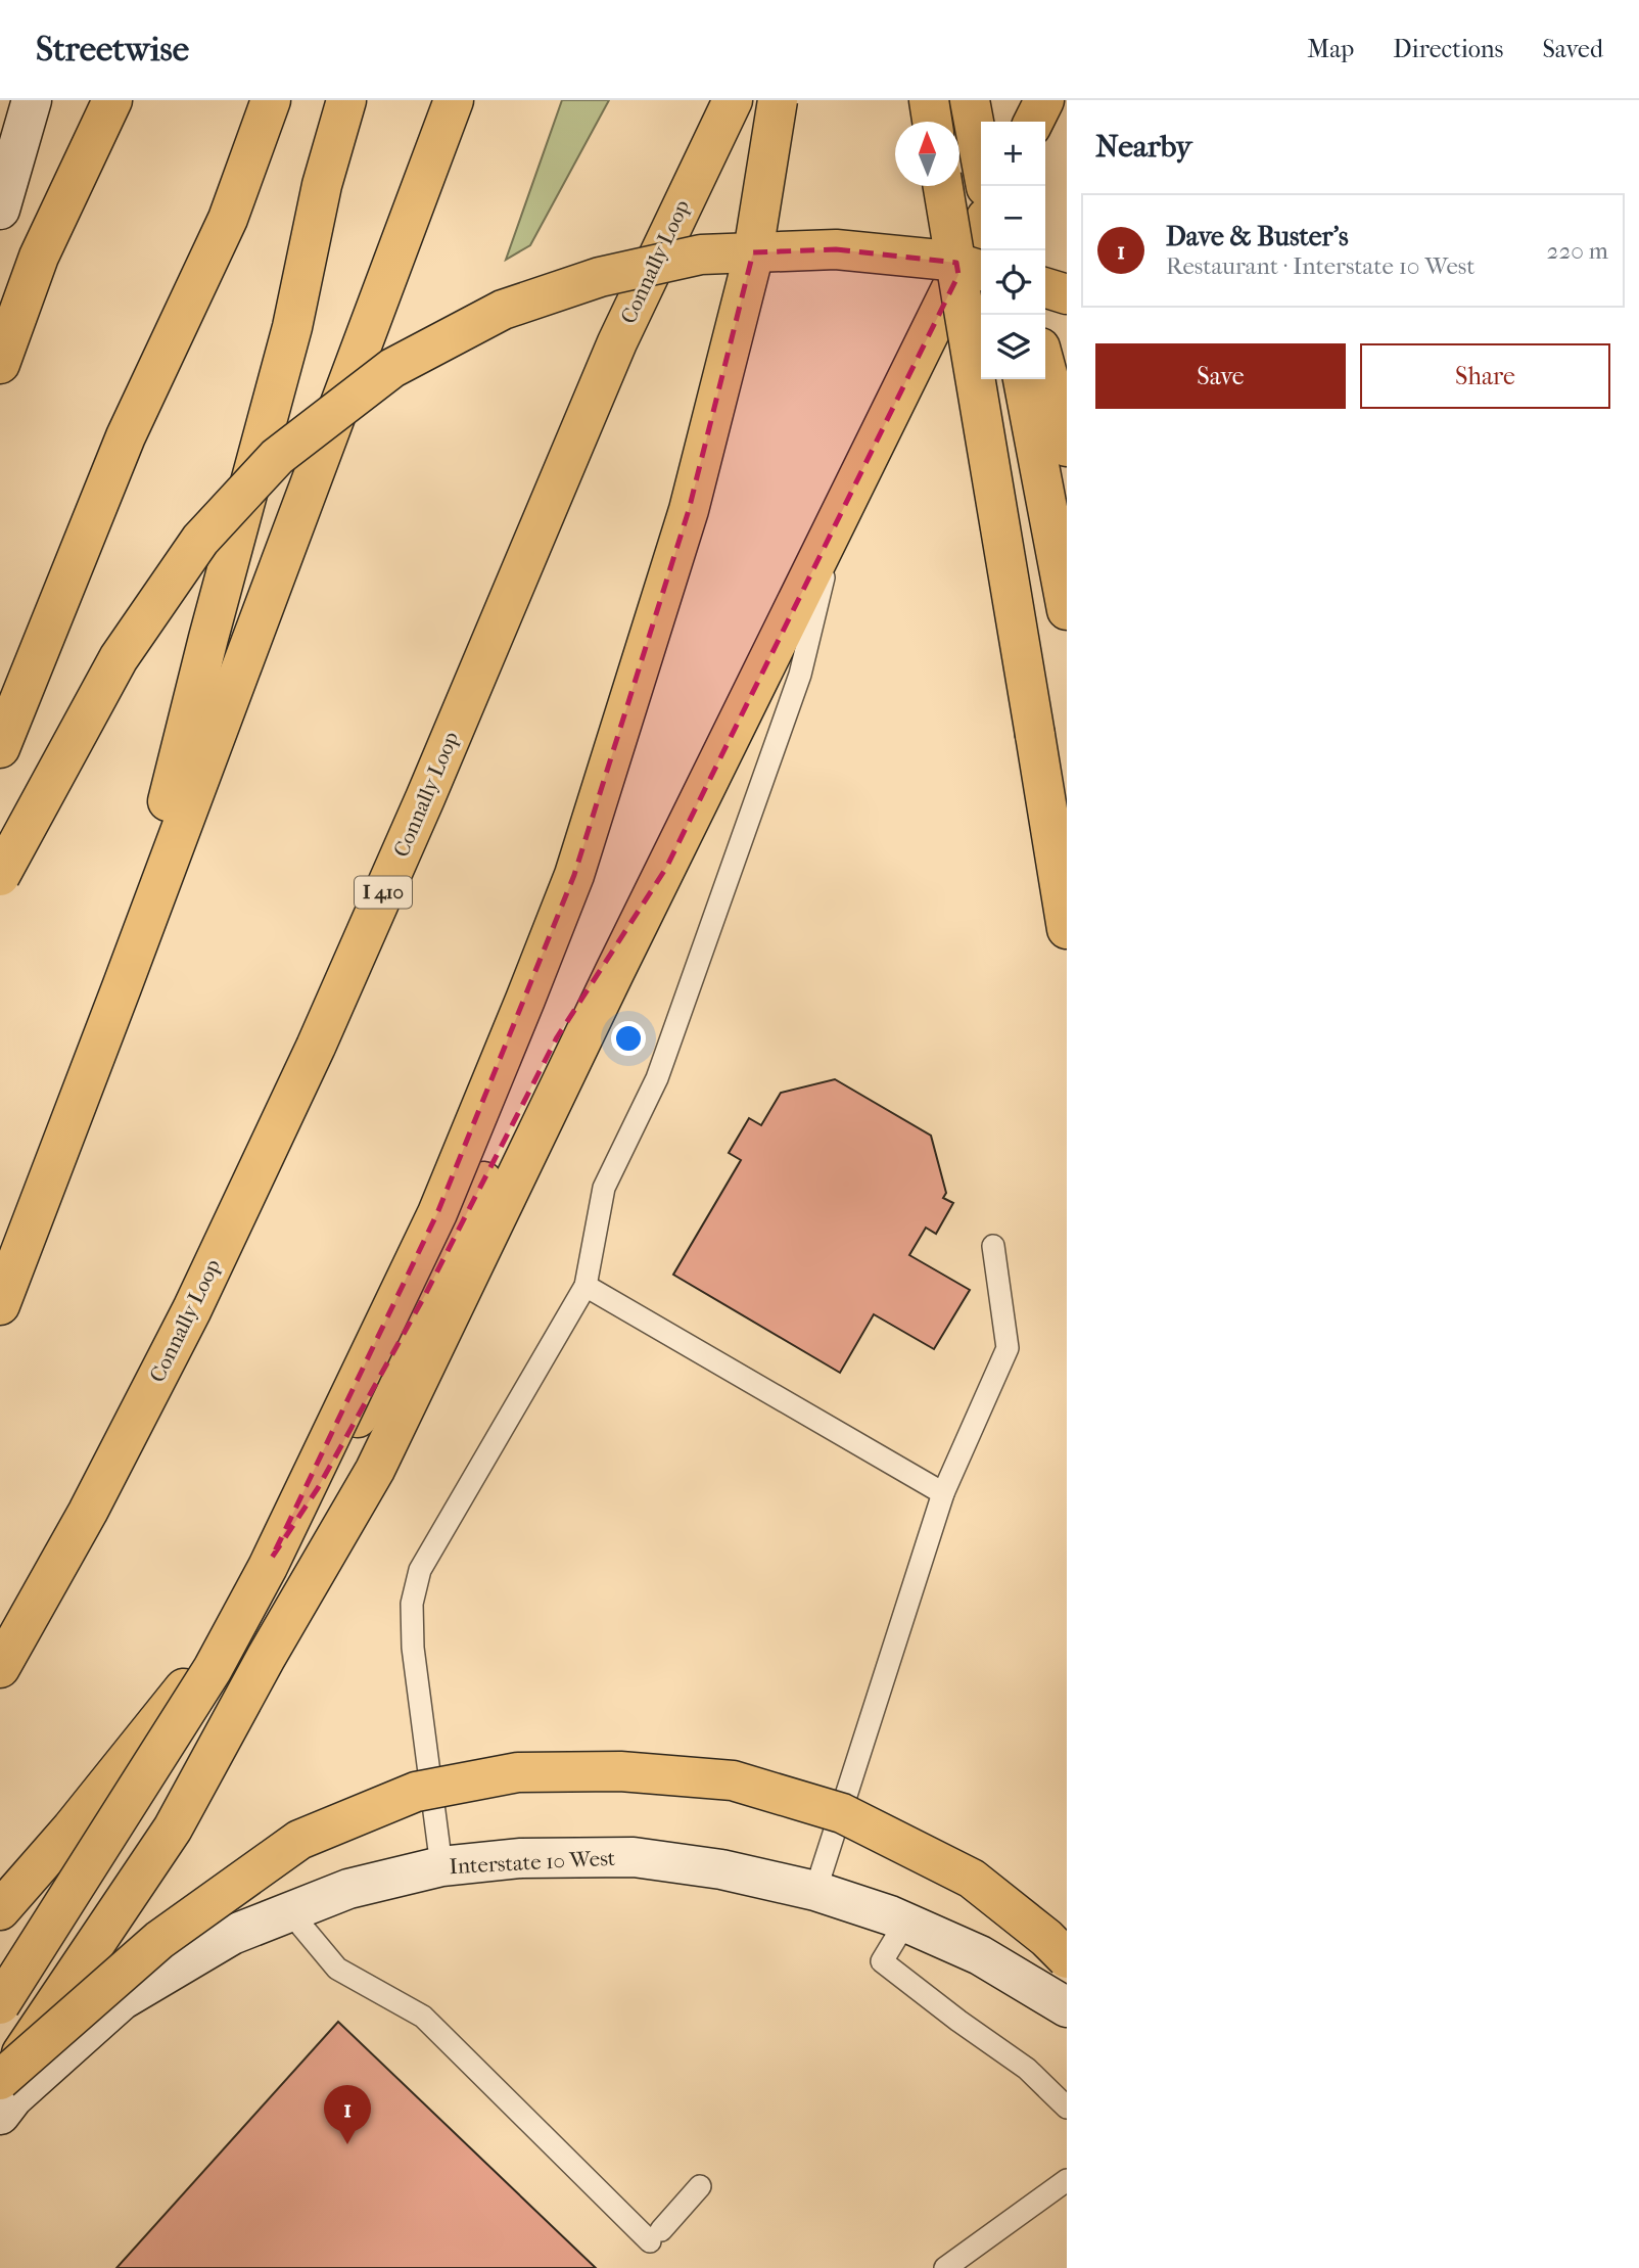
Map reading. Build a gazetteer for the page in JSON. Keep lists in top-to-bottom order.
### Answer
{
  "streets": {
    "highway": ["Connally Loop", "I 410"],
    "main road": ["Interstate 10 West"]
  },
  "north": "top",
  "page": {
    "header": "Streetwise",
    "nav": ["Map", "Directions", "Saved"],
    "heading": "Nearby",
    "map_buttons": ["+", "−"],
    "list": [
      {
        "mark": "1",
        "name": "Dave & Buster's",
        "note": "Restaurant · Interstate 10 West",
        "value": "220 m"
      }
    ],
    "buttons": ["Save", "Share"],
    "pins": "1"
  }
}
